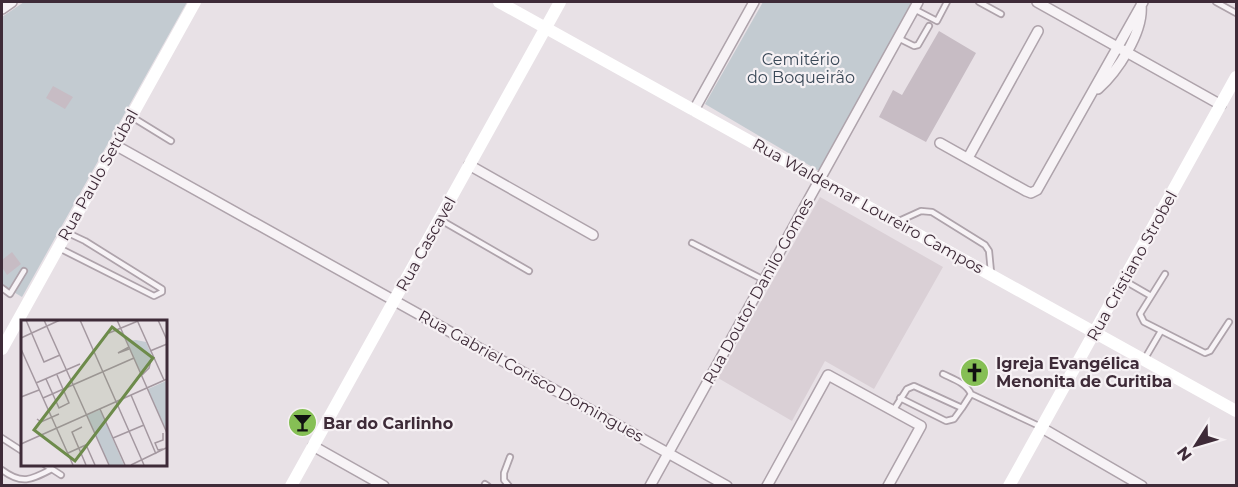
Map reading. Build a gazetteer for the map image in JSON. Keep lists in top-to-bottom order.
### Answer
{
  "streets": {
    "main road": [
      "Rua Paulo Setúbal",
      "Rua Waldemar Loureiro Campos",
      "Rua Cascavel",
      "Rua Cristiano Strobel"
    ],
    "street": ["Rua Doutor Danilo Gomes", "Rua Gabriel Corisco Domingues"]
  },
  "crossings": [
    ["Rua Paulo Setúbal", "Rua Gabriel Corisco Domingues"],
    ["Rua Waldemar Loureiro Campos", "Rua Cascavel"],
    ["Rua Waldemar Loureiro Campos", "Rua Cristiano Strobel"],
    ["Rua Waldemar Loureiro Campos", "Rua Doutor Danilo Gomes"],
    ["Rua Cascavel", "Rua Gabriel Corisco Domingues"],
    ["Rua Doutor Danilo Gomes", "Rua Gabriel Corisco Domingues"]
  ],
  "parks": ["Cemitério do Boqueirão"],
  "places": {
    "church": ["Igreja Evangélica Menonita de Curitiba"],
    "bar": ["Bar do Carlinho"]
  },
  "north": "bottom left"
}
